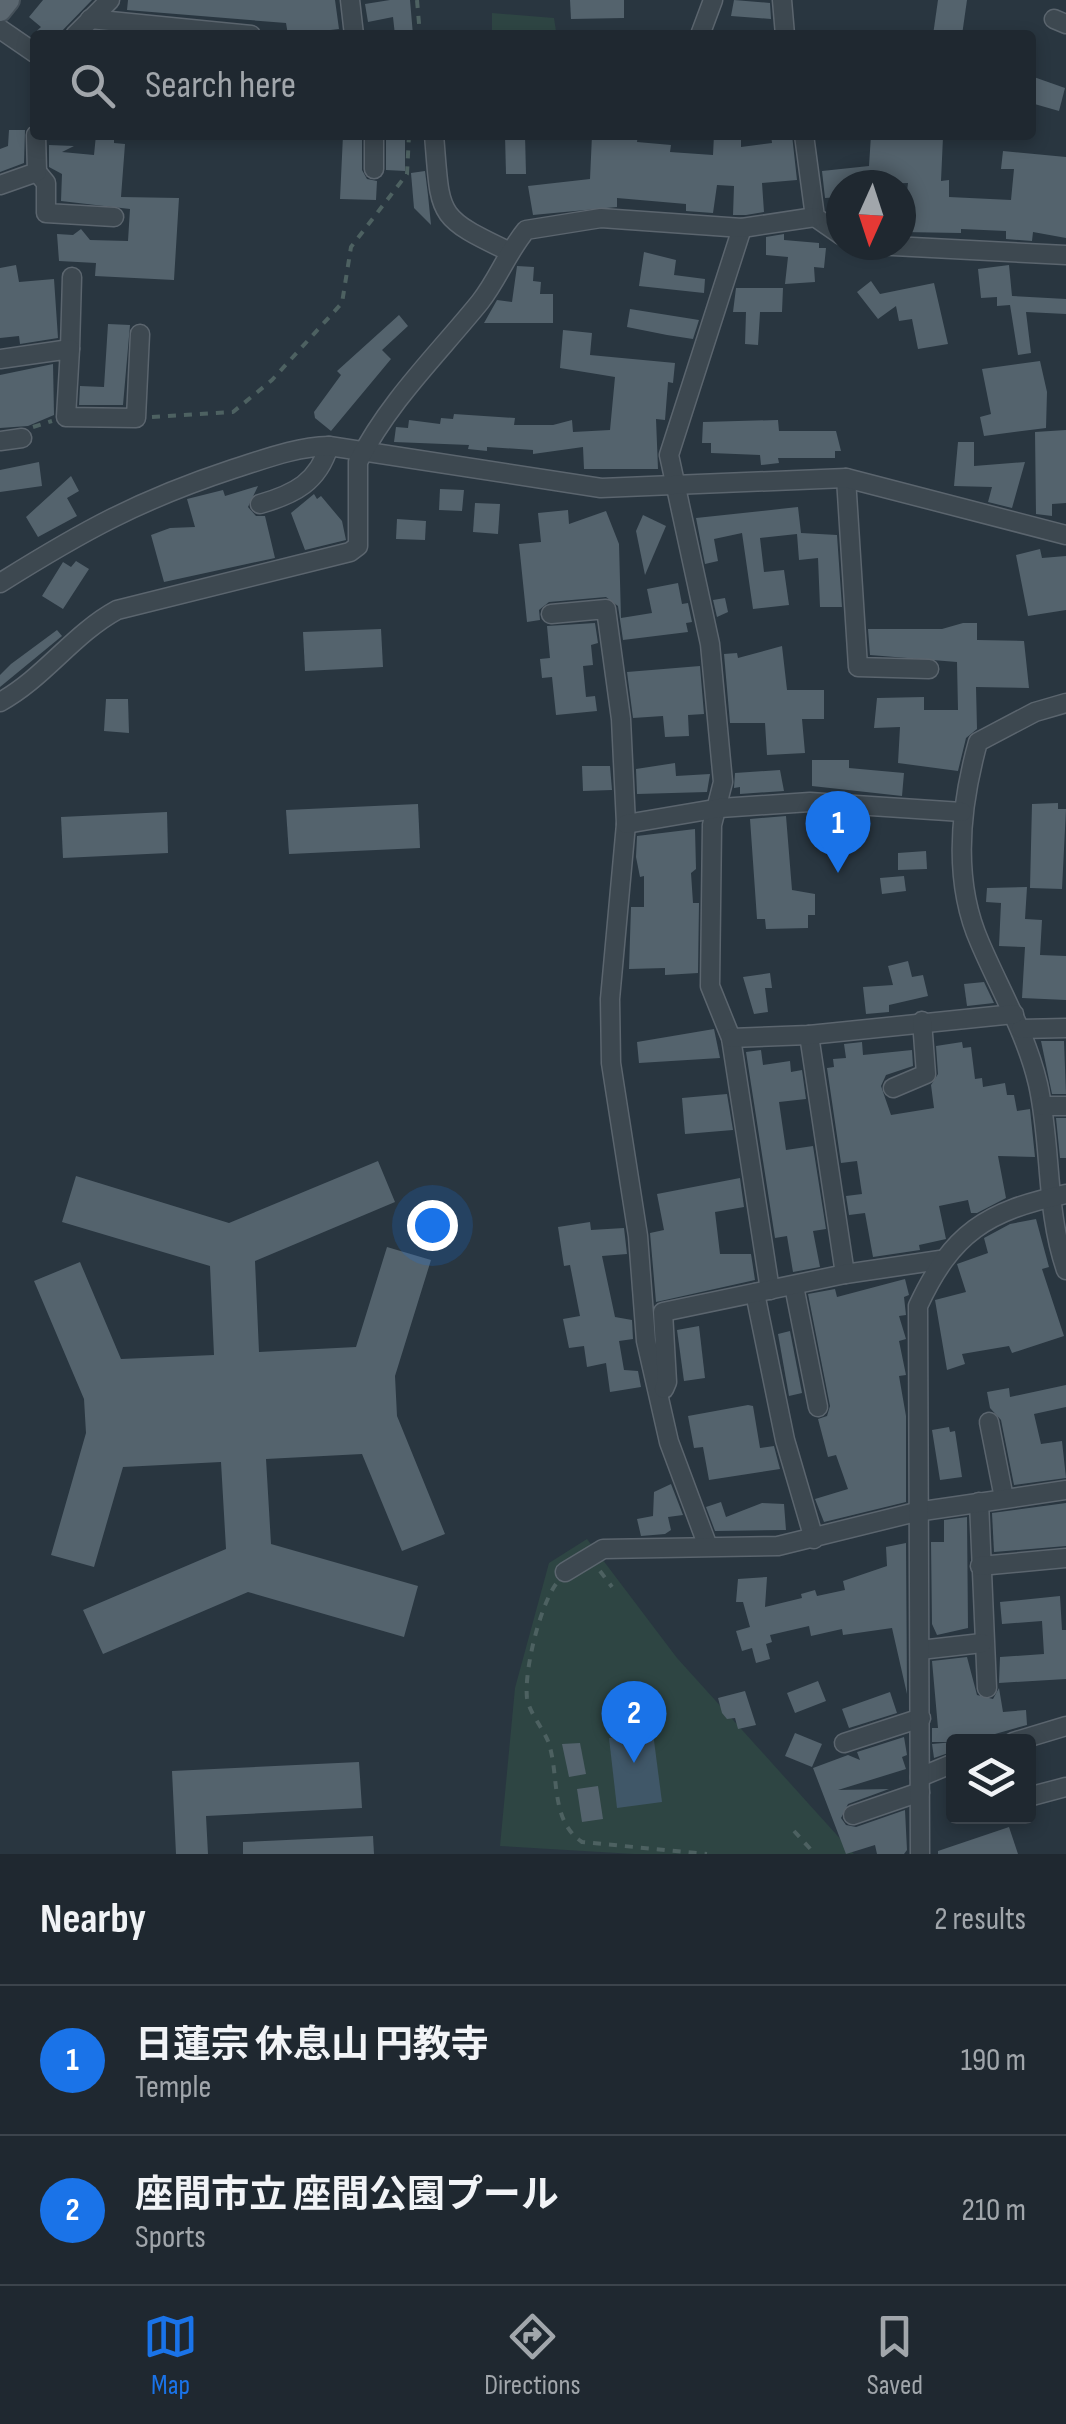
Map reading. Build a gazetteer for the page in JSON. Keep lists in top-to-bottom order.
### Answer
{
  "north": "bottom",
  "page": {
    "search": "Search here",
    "pins": ["1", "2"],
    "heading": ["Nearby", "2 results"],
    "list": [
      {
        "mark": "1",
        "name": "日蓮宗 休息山 円教寺",
        "note": "Temple",
        "value": "190 m"
      },
      {
        "mark": "2",
        "name": "座間市立 座間公園プール",
        "note": "Sports",
        "value": "210 m"
      }
    ],
    "nav": ["Map", "Directions", "Saved"]
  }
}
